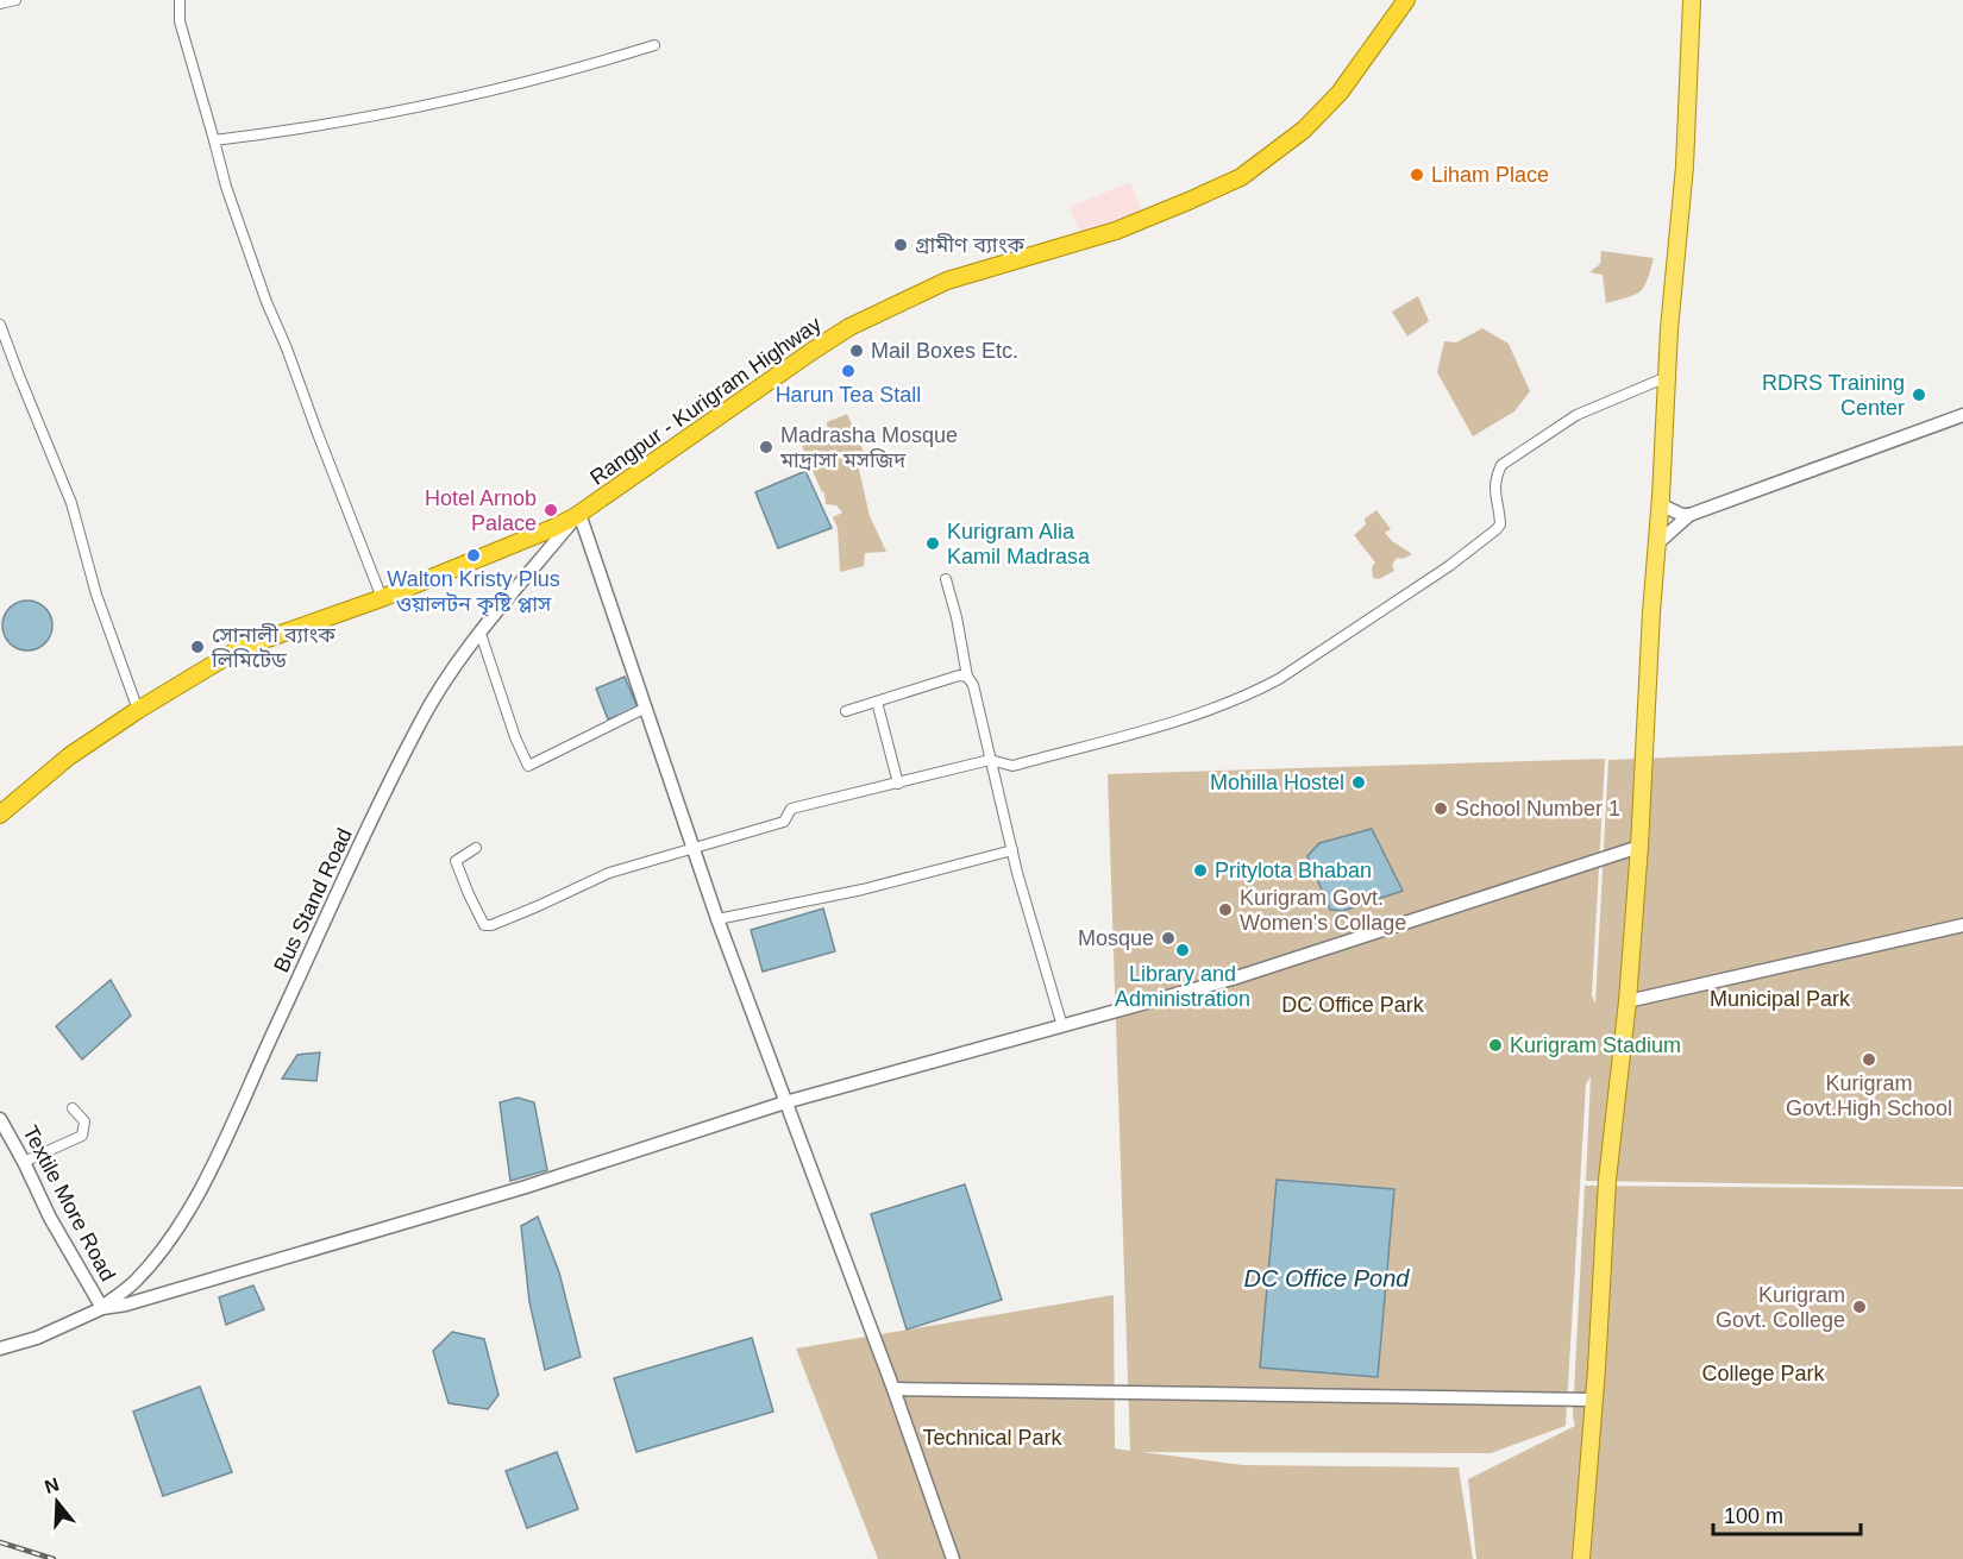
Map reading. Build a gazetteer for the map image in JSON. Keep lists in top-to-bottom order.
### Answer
{
  "streets": {
    "highway": ["Rangpur - Kurigram Highway"],
    "street": ["Bus Stand Road", "Textile More Road"]
  },
  "crossings": [
    ["Rangpur - Kurigram Highway", "Bus Stand Road"],
    ["Bus Stand Road", "Textile More Road"]
  ],
  "water": ["DC Office Pond"],
  "parks": [
    "Municipal Park",
    "DC Office Park",
    "College Park",
    "Technical Park"
  ],
  "places": [
    "Liham Place",
    "গ্রামীণ ব্যাংক",
    "Mail Boxes Etc.",
    "Harun Tea Stall",
    "RDRS Training Center",
    "Madrasha Mosque মাদ্রাসা মসজিদ",
    "Hotel Arnob Palace",
    "Kurigram Alia Kamil Madrasa",
    "Walton Kristy Plus ওয়ালটন কৃষ্টি প্লাস",
    "সোনালী ব্যাংক লিমিটেড",
    "Mohilla Hostel",
    "School Number 1",
    "Pritylota Bhaban",
    "Kurigram Govt. Women's Collage",
    "Mosque",
    "Library and Administration",
    "Kurigram Stadium",
    "Kurigram Govt.High School",
    "Kurigram Govt. College"
  ],
  "scale_bar": "100 m",
  "north": "top"
}
